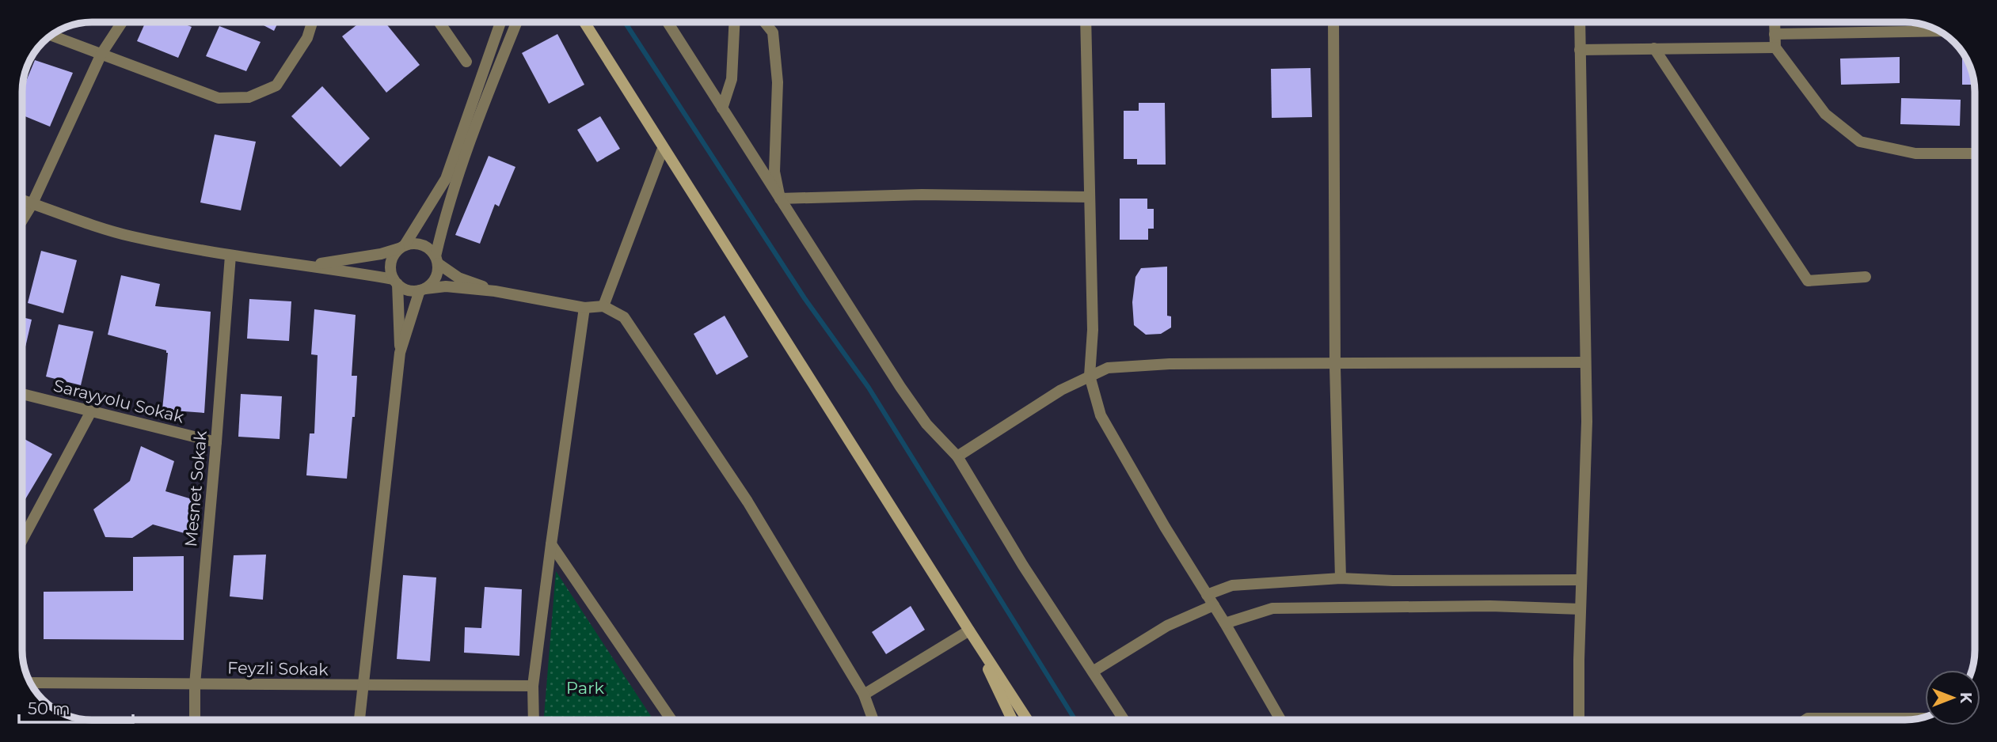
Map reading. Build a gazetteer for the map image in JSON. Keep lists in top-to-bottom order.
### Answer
{
  "streets": {
    "street": ["Sarayyolu Sokak", "Mesnet Sokak", "Feyzli Sokak"]
  },
  "crossings": [
    ["Sarayyolu Sokak", "Mesnet Sokak"],
    ["Mesnet Sokak", "Feyzli Sokak"]
  ],
  "parks": ["Park"],
  "scale_bar": "50 m",
  "north": "right"
}
